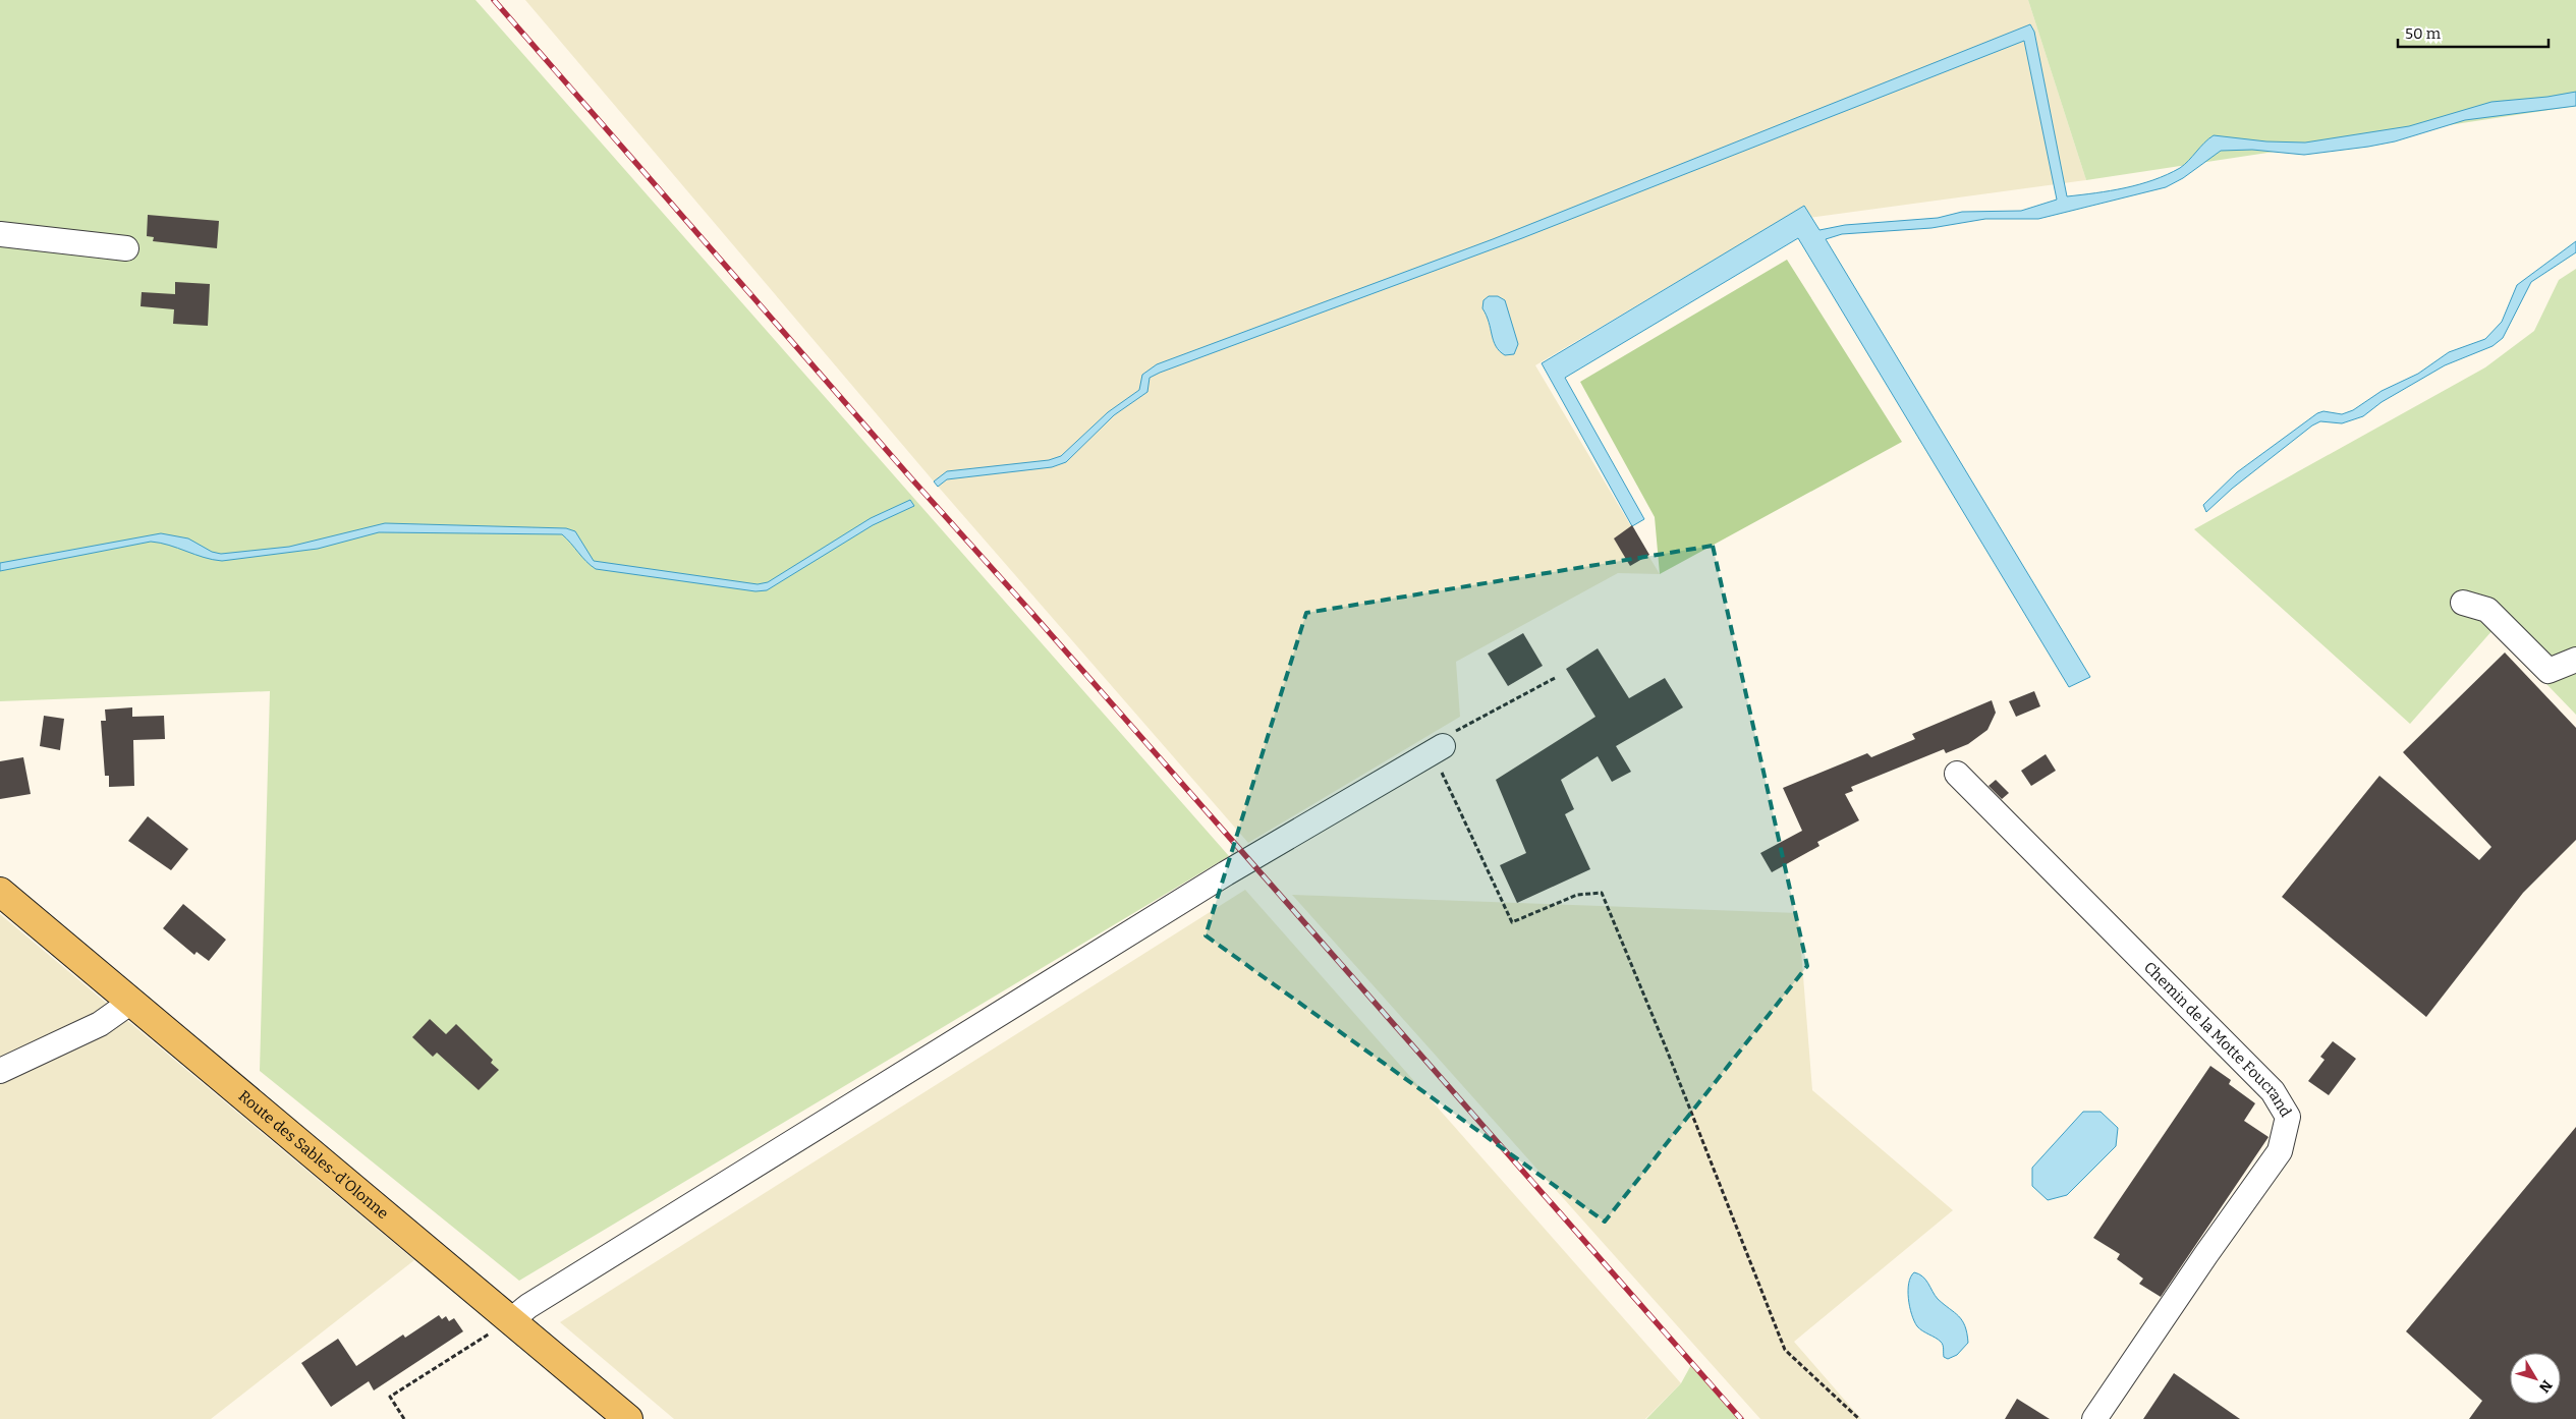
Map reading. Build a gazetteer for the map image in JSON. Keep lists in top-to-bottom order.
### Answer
{
  "streets": {
    "main road": ["Route des Sables-d'Olonne"],
    "street": ["Chemin de la Motte Foucrand"]
  },
  "scale_bar": "50 m",
  "north": "bottom right"
}
